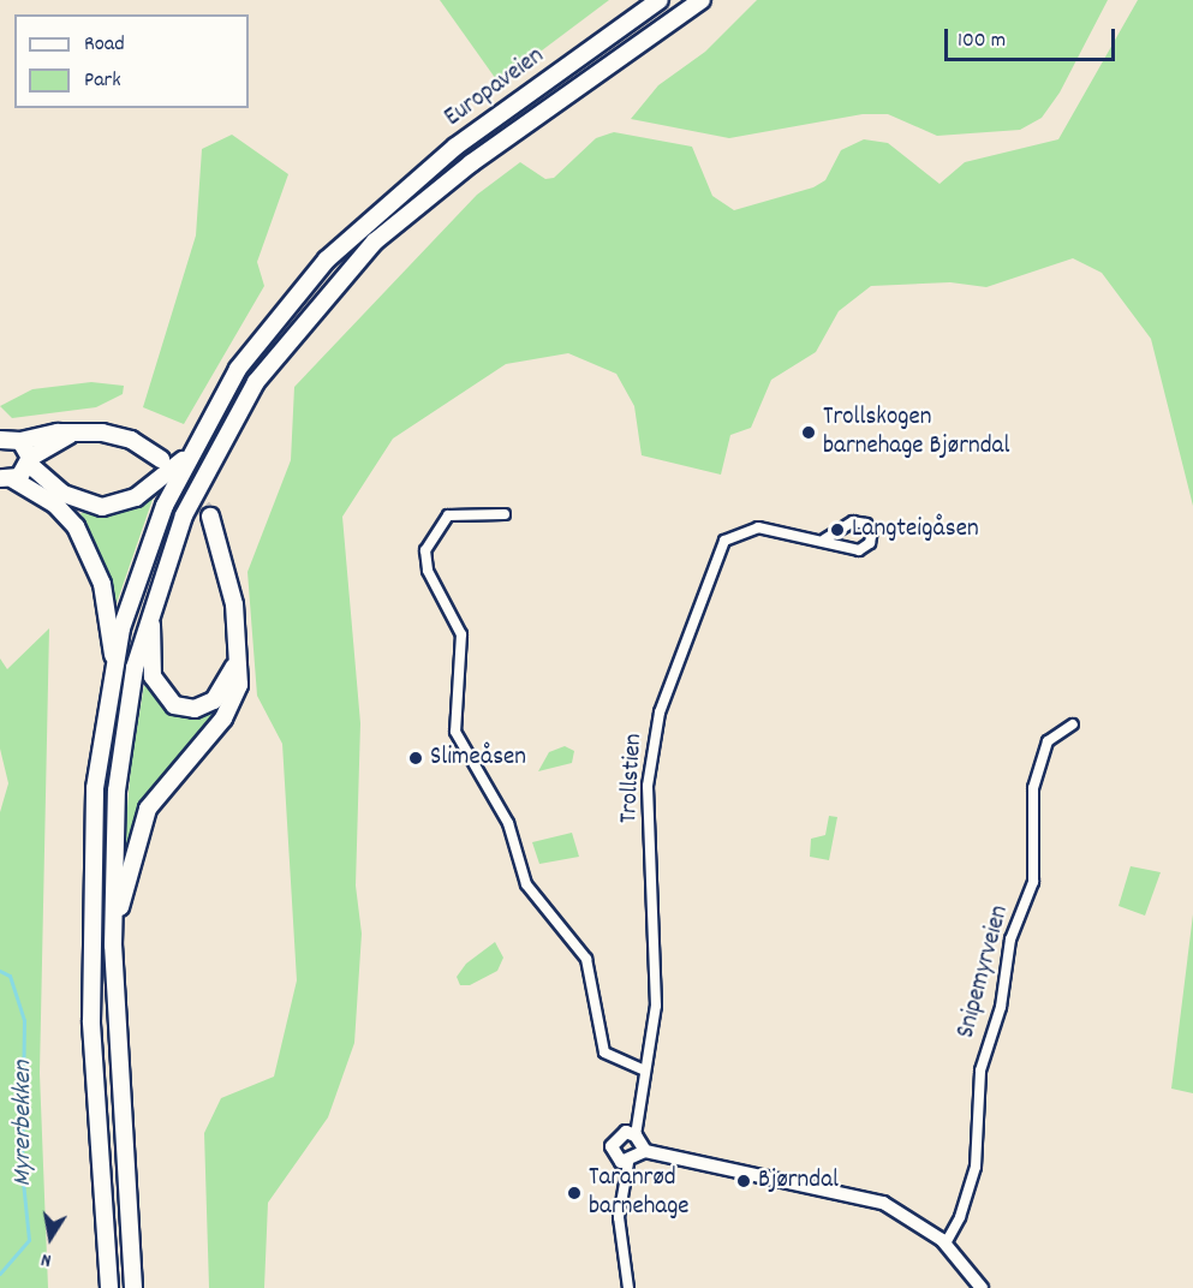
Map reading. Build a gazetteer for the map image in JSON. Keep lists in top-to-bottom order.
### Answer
{
  "streets": {
    "highway": ["Europaveien"],
    "street": ["Trollstien", "Snipemyrveien"]
  },
  "water": ["Myrerbekken"],
  "places": [
    "Trollskogen barnehage Bjørndal",
    "Langteigåsen",
    "Slimeåsen",
    "Bjørndal",
    "Taranrød barnehage"
  ],
  "legend": ["Road", "Park"],
  "scale_bar": "100 m",
  "north": "bottom"
}
